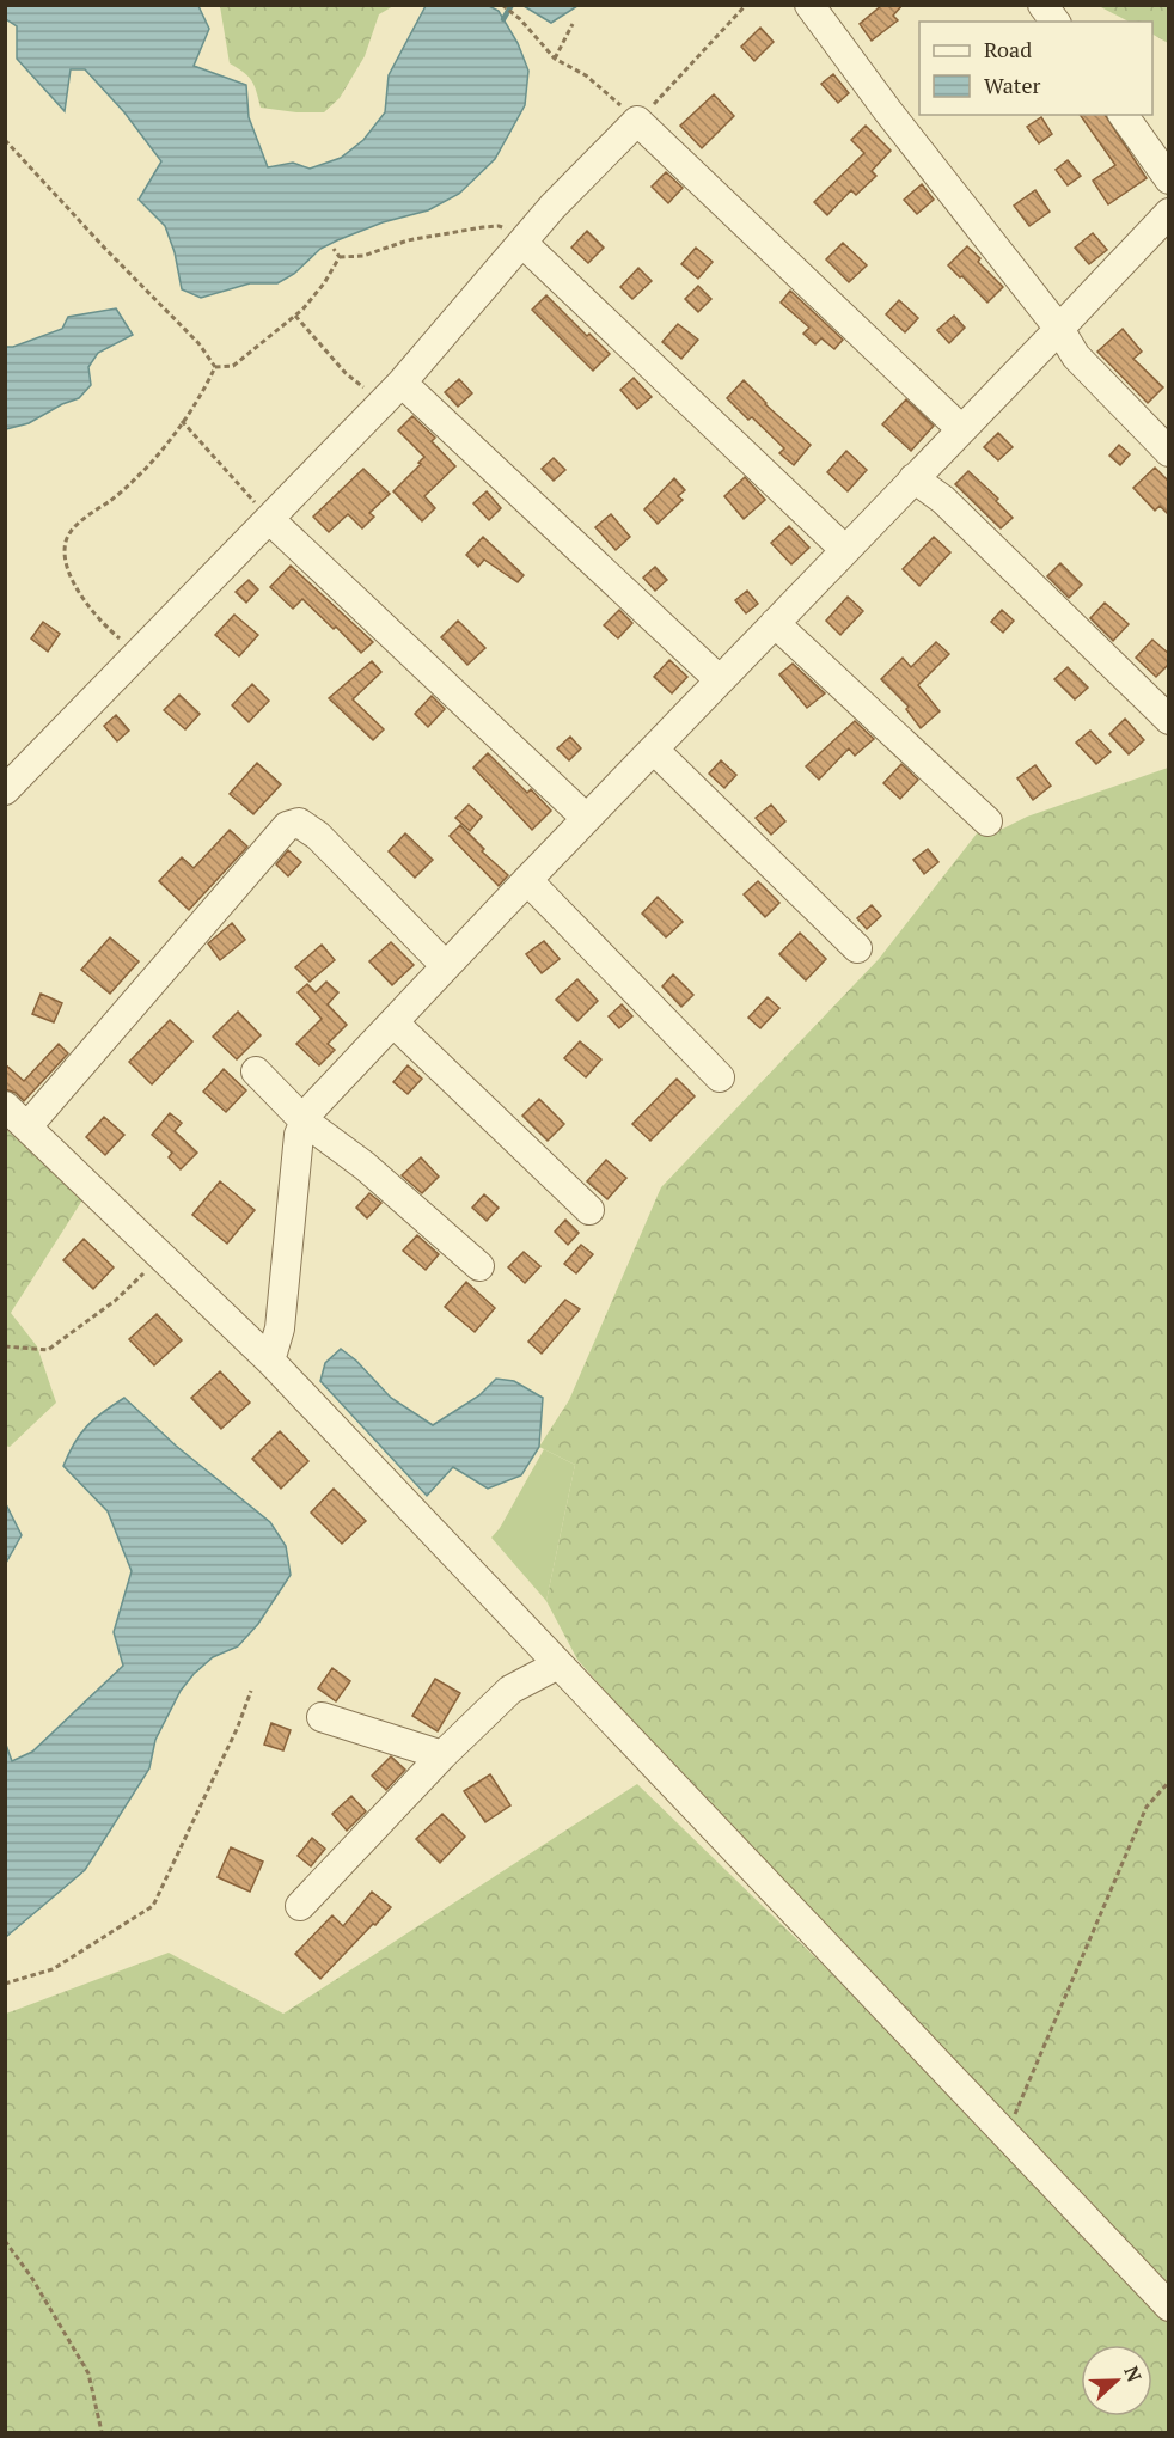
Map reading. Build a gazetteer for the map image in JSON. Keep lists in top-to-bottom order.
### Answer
{
  "legend": ["Road", "Water"],
  "north": "right"
}
